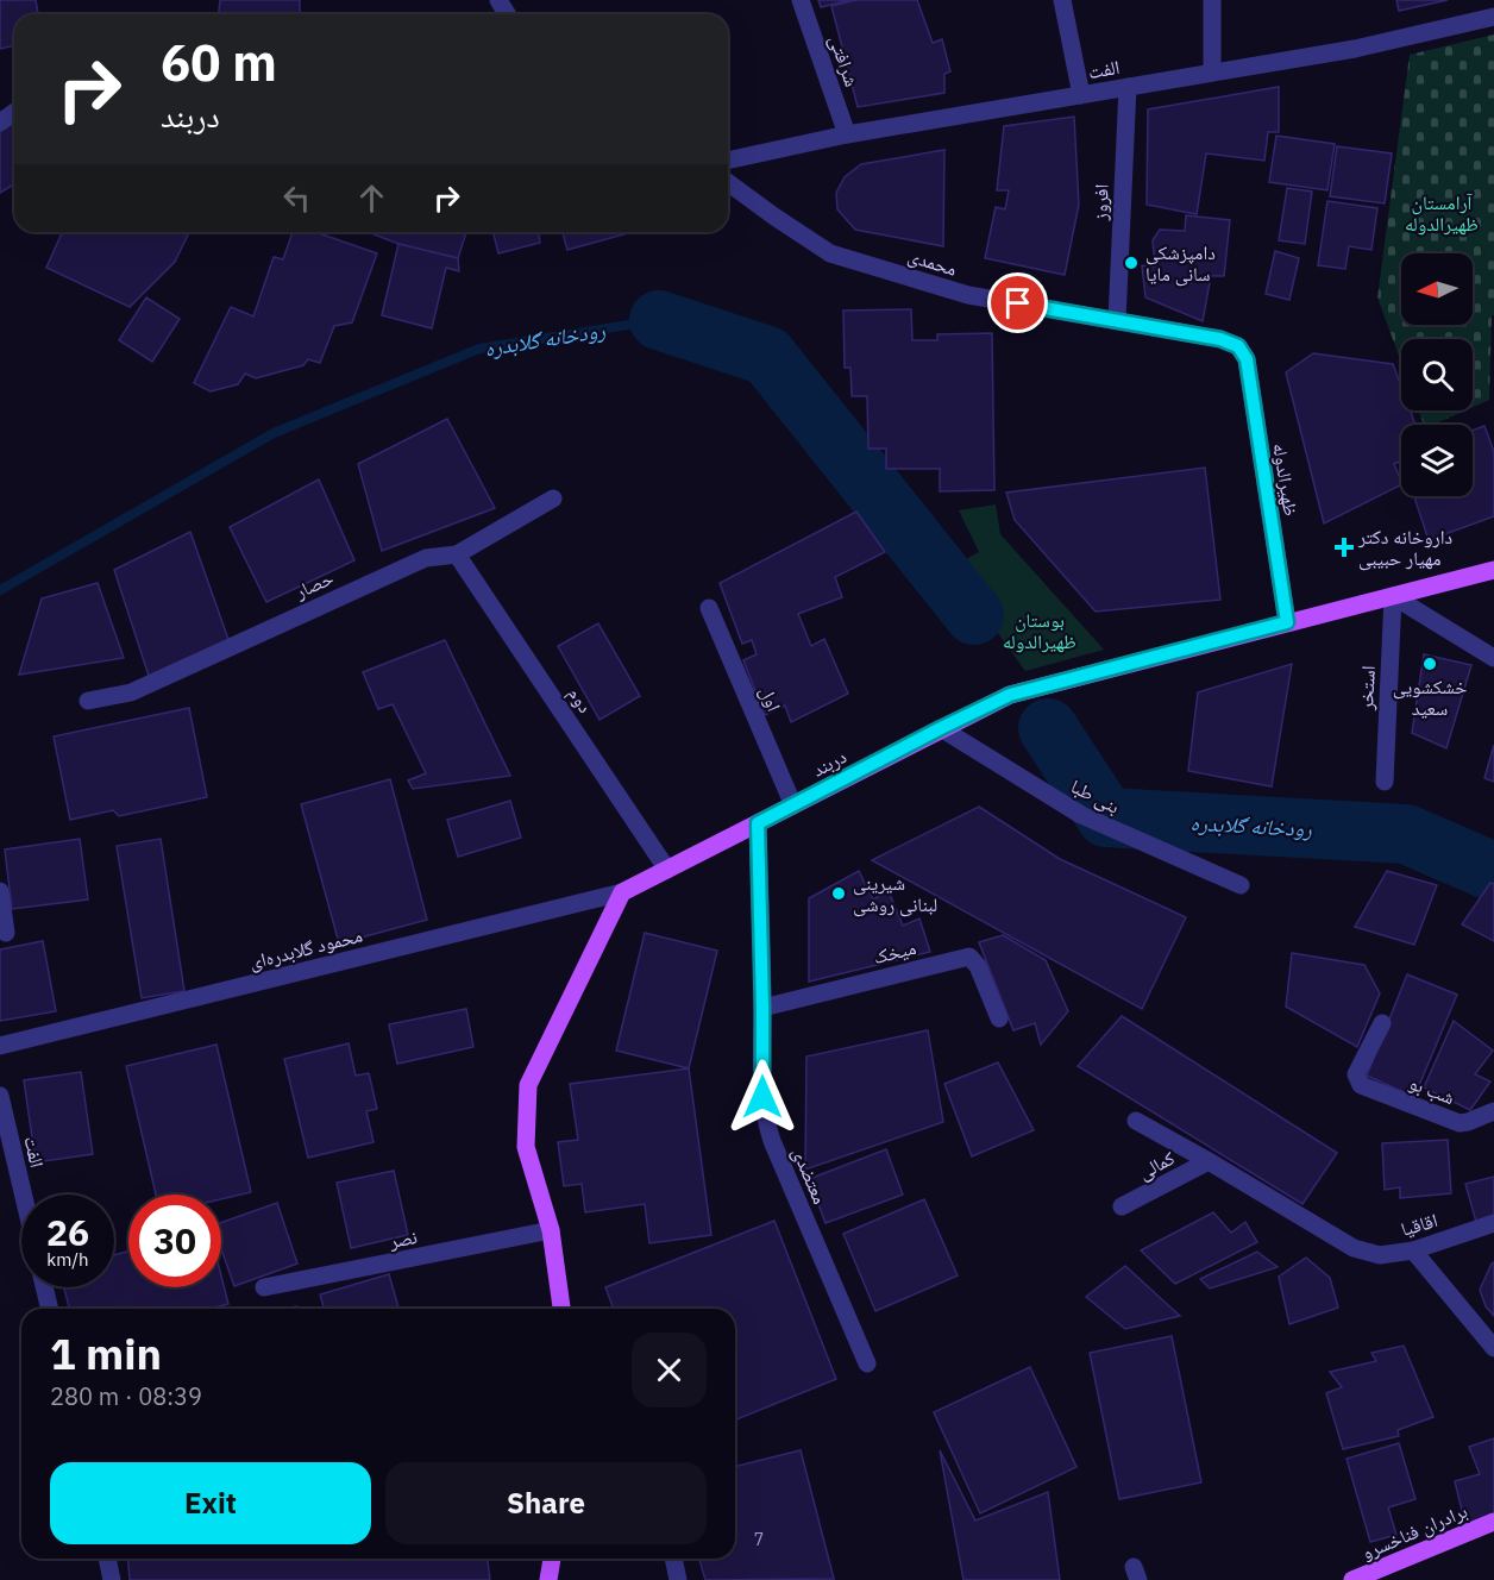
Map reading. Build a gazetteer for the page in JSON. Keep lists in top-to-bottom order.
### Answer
{
  "streets": {
    "main road": ["دربند", "برادران فناخسرو"],
    "street": [
      "شرافتی",
      "الفت",
      "افروز",
      "محمدی",
      "ظهیرالدوله",
      "حصار",
      "استخر",
      "اول",
      "دوم",
      "بنی طبا",
      "محمود گلابدره‌ای",
      "میخک",
      "شب بو",
      "کمالی",
      "معتضدی",
      "اقاقیا",
      "نصر"
    ]
  },
  "crossings": [
    ["شرافتی", "الفت"],
    ["الفت", "افروز"],
    ["افروز", "محمدی"],
    ["محمدی", "ظهیرالدوله"],
    ["ظهیرالدوله", "دربند"],
    ["حصار", "دوم"],
    ["استخر", "دربند"],
    ["اول", "دربند"],
    ["دوم", "دربند"],
    ["دربند", "بنی طبا"],
    ["دربند", "محمود گلابدره‌ای"],
    ["دربند", "معتضدی"],
    ["میخک", "معتضدی"],
    ["کمالی", "اقاقیا"]
  ],
  "water": ["رودخانه گلابدره"],
  "parks": ["آرامستان ظهیرالدوله", "بوستان ظهیرالدوله"],
  "places": {
    "other": ["دامپزشکی سانی مایا", "خشکشویی سعید", "شیرینی لبنانی روشی"],
    "health": ["داروخانه دکتر مهیار حبیبی"]
  },
  "house_numbers": ["7"],
  "north": "left",
  "page": {
    "turn": ["60 m", "دربند"],
    "speed": "26 km/h",
    "limit": "30",
    "heading": ["1 min", "280 m · 08:39"],
    "buttons": ["Exit", "Share"]
  }
}
